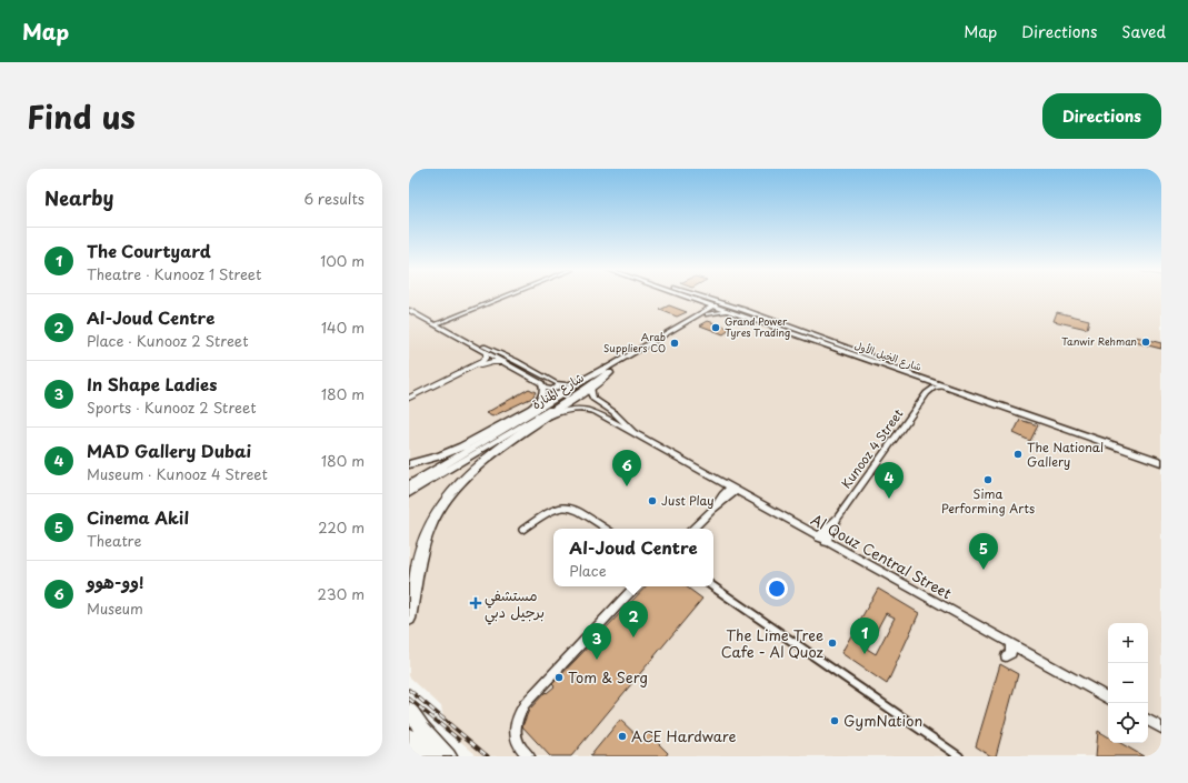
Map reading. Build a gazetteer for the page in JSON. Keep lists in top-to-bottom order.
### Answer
{
  "streets": {
    "main road": ["شارع الخيل الأول", "شارع المنارة"],
    "street": ["Kunooz 4 Street", "Al Qouz Central Street"]
  },
  "crossings": [
    ["شارع الخيل الأول", "شارع المنارة"],
    ["Kunooz 4 Street", "Al Qouz Central Street"]
  ],
  "places": {
    "other": [
      "Grand Power Tyres Trading",
      "Tanwir Rehman",
      "Arab Suppliers CO",
      "The National Gallery",
      "Sima Performing Arts",
      "Just Play",
      "The Lime Tree Cafe - Al Quoz",
      "Tom & Serg",
      "GymNation",
      "ACE Hardware"
    ],
    "health": ["مستشفي برجيل دبي"]
  },
  "page": {
    "header": "Map",
    "nav": ["Map", "Directions", "Saved"],
    "title": "Find us",
    "buttons": "Directions",
    "heading": ["Nearby", "6 results"],
    "list": [
      {
        "mark": "1",
        "name": "The Courtyard",
        "note": "Theatre · Kunooz 1 Street",
        "value": "100 m"
      },
      {
        "mark": "2",
        "name": "Al-Joud Centre",
        "note": "Place · Kunooz 2 Street",
        "value": "140 m"
      },
      {
        "mark": "3",
        "name": "In Shape Ladies",
        "note": "Sports · Kunooz 2 Street",
        "value": "180 m"
      },
      {
        "mark": "4",
        "name": "MAD Gallery Dubai",
        "note": "Museum · Kunooz 4 Street",
        "value": "180 m"
      },
      {
        "mark": "5",
        "name": "Cinema Akil",
        "note": "Theatre",
        "value": "220 m"
      },
      {
        "mark": "6",
        "name": "وو-هوو!",
        "note": "Museum",
        "value": "230 m"
      }
    ],
    "pins": [
      "6",
      "4",
      "5",
      "2",
      "1",
      "3"
    ],
    "popup": ["Al-Joud Centre", "Place"],
    "map_buttons": ["+", "−"]
  }
}
